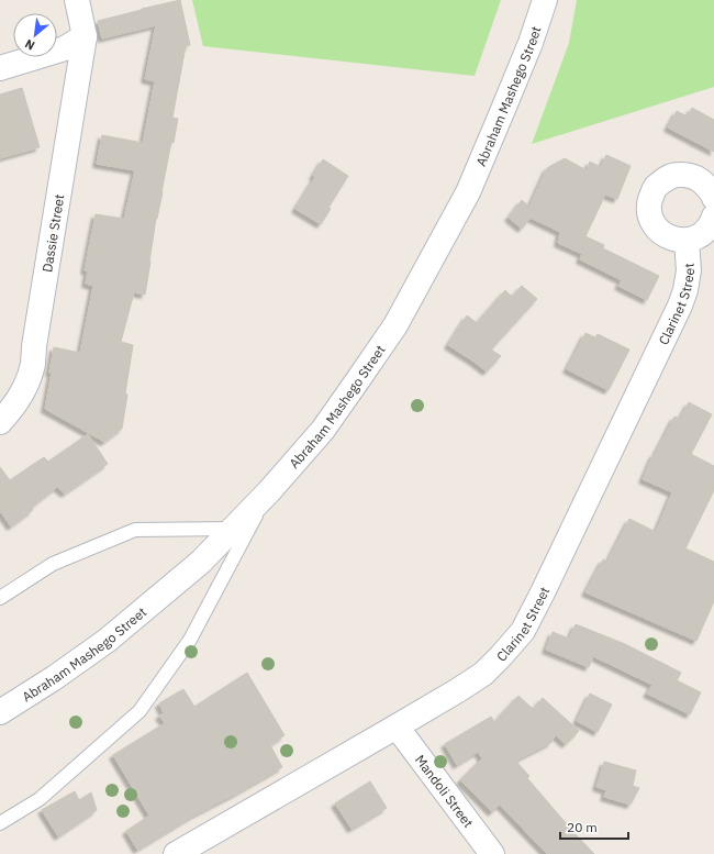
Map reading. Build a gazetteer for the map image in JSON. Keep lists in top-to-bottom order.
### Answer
{
  "streets": {
    "street": [
      "Abraham Mashego Street",
      "Dassie Street",
      "Clarinet Street",
      "Mandoli Street"
    ]
  },
  "crossings": [
    ["Clarinet Street", "Mandoli Street"]
  ],
  "scale_bar": "20 m",
  "north": "bottom left"
}
